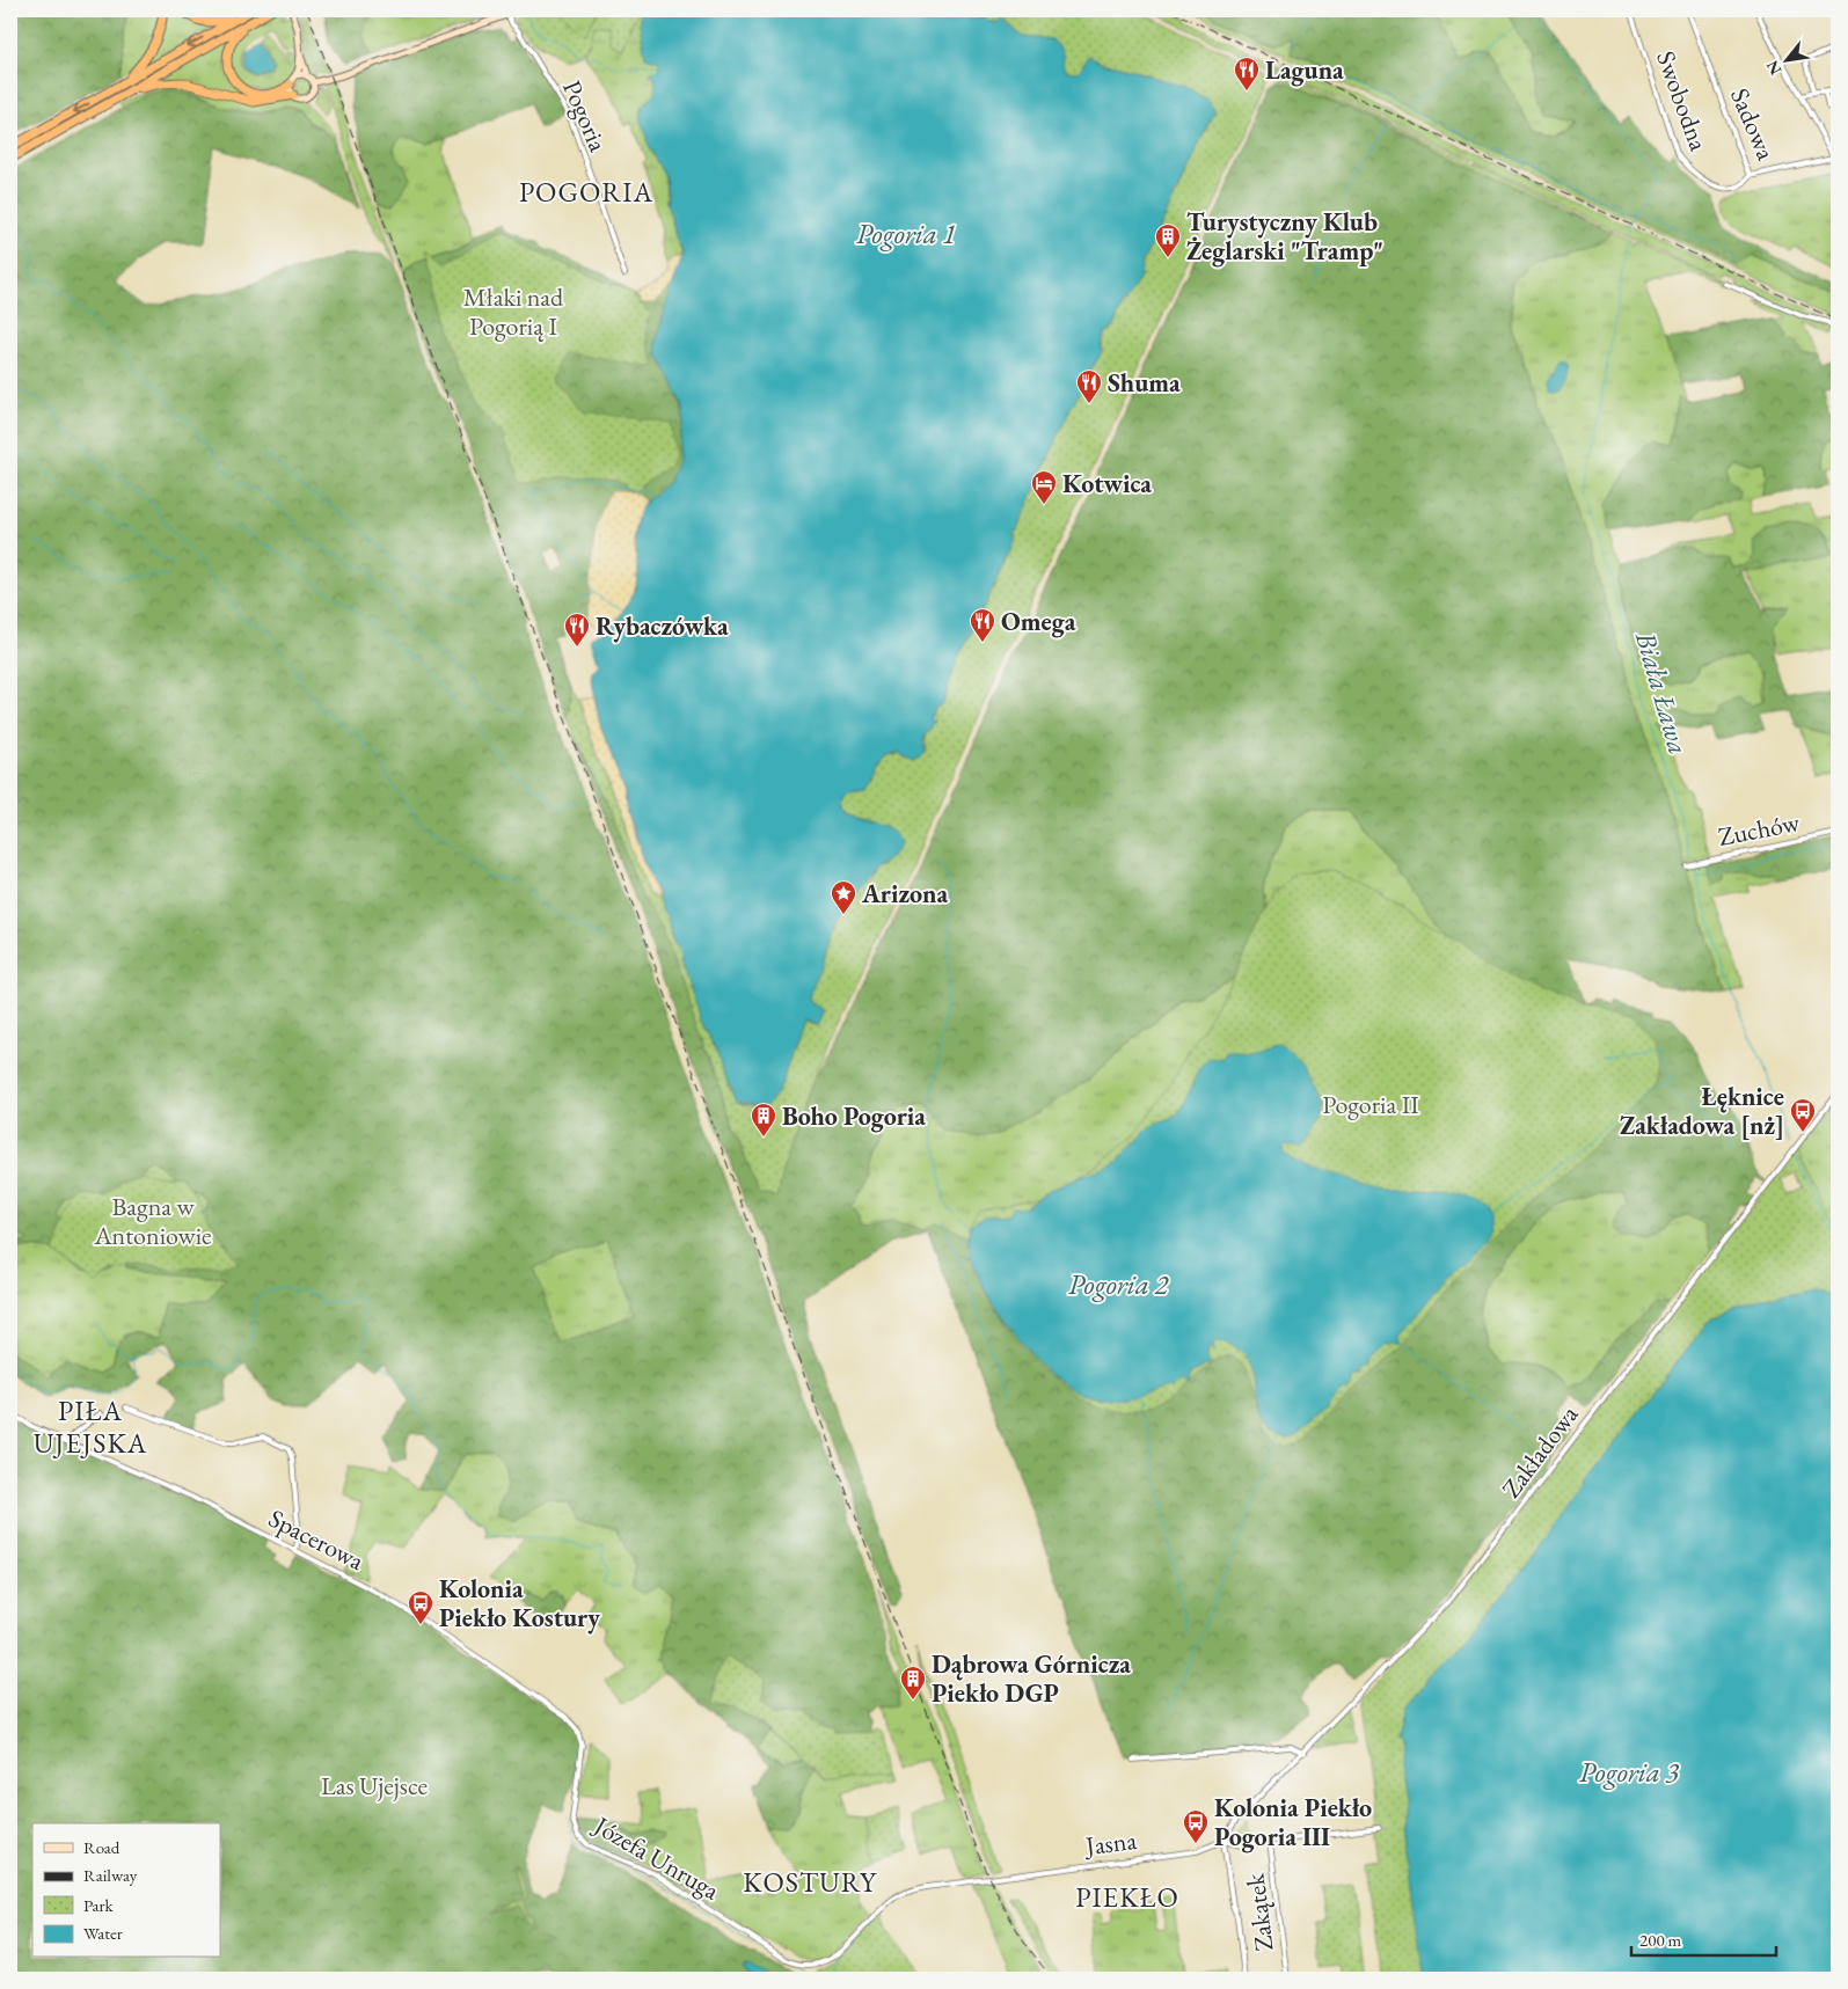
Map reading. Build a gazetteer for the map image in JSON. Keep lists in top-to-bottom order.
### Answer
{
  "streets": {
    "street": [
      "Swobodna",
      "Pogoria",
      "Sadowa",
      "Zuchów",
      "Zakładowa",
      "Spacerowa",
      "Jasna",
      "Józefa Unruga",
      "Zakątek"
    ]
  },
  "crossings": [
    ["Swobodna", "Sadowa"],
    ["Zakładowa", "Jasna"],
    ["Spacerowa", "Józefa Unruga"],
    ["Jasna", "Józefa Unruga"],
    ["Jasna", "Zakątek"]
  ],
  "districts": [
    "POGORIA",
    "PIŁA UJEJSKA",
    "KOSTURY",
    "PIEKŁO"
  ],
  "water": [
    "Pogoria 1",
    "Biała Ława",
    "Pogoria 2",
    "Pogoria 3"
  ],
  "parks": [
    "Młaki nad Pogorią I",
    "Pogoria II",
    "Bagna w Antoniowie",
    "Las Ujejsce"
  ],
  "places": {
    "restaurant": [
      "Laguna",
      "Shuma",
      "Omega",
      "Rybaczówka"
    ],
    "building": ["Turystyczny Klub Żeglarski \"Tramp\"", "Boho Pogoria", "Dąbrowa Górnicza Piekło DGP"],
    "hotel": ["Kotwica"],
    "place": ["Arizona"],
    "bus stop": ["Łęknice Zakładowa [nż]", "Kolonia Piekło Kostury", "Kolonia Piekło Pogoria III"]
  },
  "legend": [
    "Road",
    "Railway",
    "Park",
    "Water"
  ],
  "scale_bar": "200 m",
  "north": "bottom left"
}
